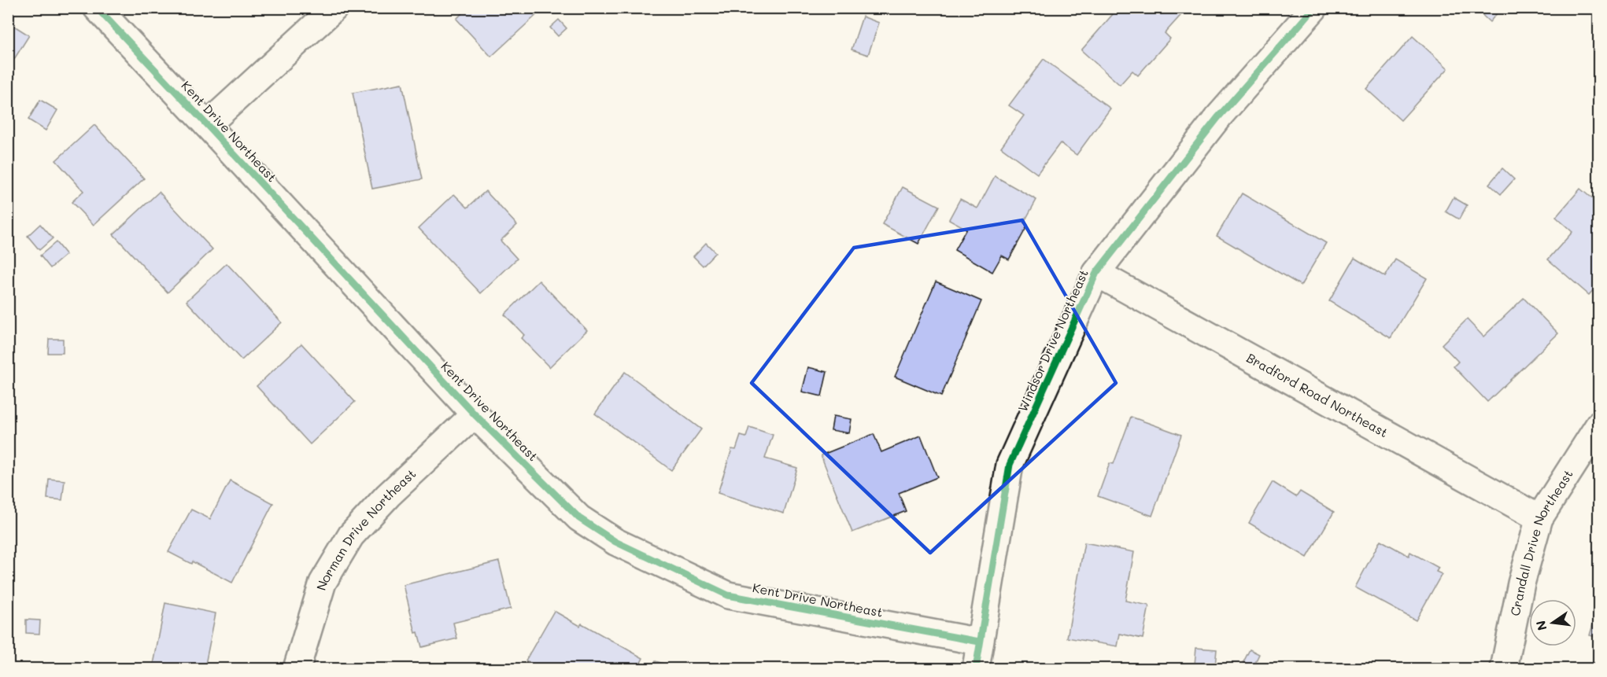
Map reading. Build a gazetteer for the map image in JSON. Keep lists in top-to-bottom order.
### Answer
{
  "streets": {
    "street": [
      "Kent Drive Northeast",
      "Windsor Drive Northeast",
      "Bradford Road Northeast",
      "Norman Drive Northeast",
      "Crandall Drive Northeast"
    ]
  },
  "crossings": [
    ["Kent Drive Northeast", "Windsor Drive Northeast"],
    ["Kent Drive Northeast", "Norman Drive Northeast"],
    ["Windsor Drive Northeast", "Bradford Road Northeast"],
    ["Bradford Road Northeast", "Crandall Drive Northeast"]
  ],
  "north": "left"
}
